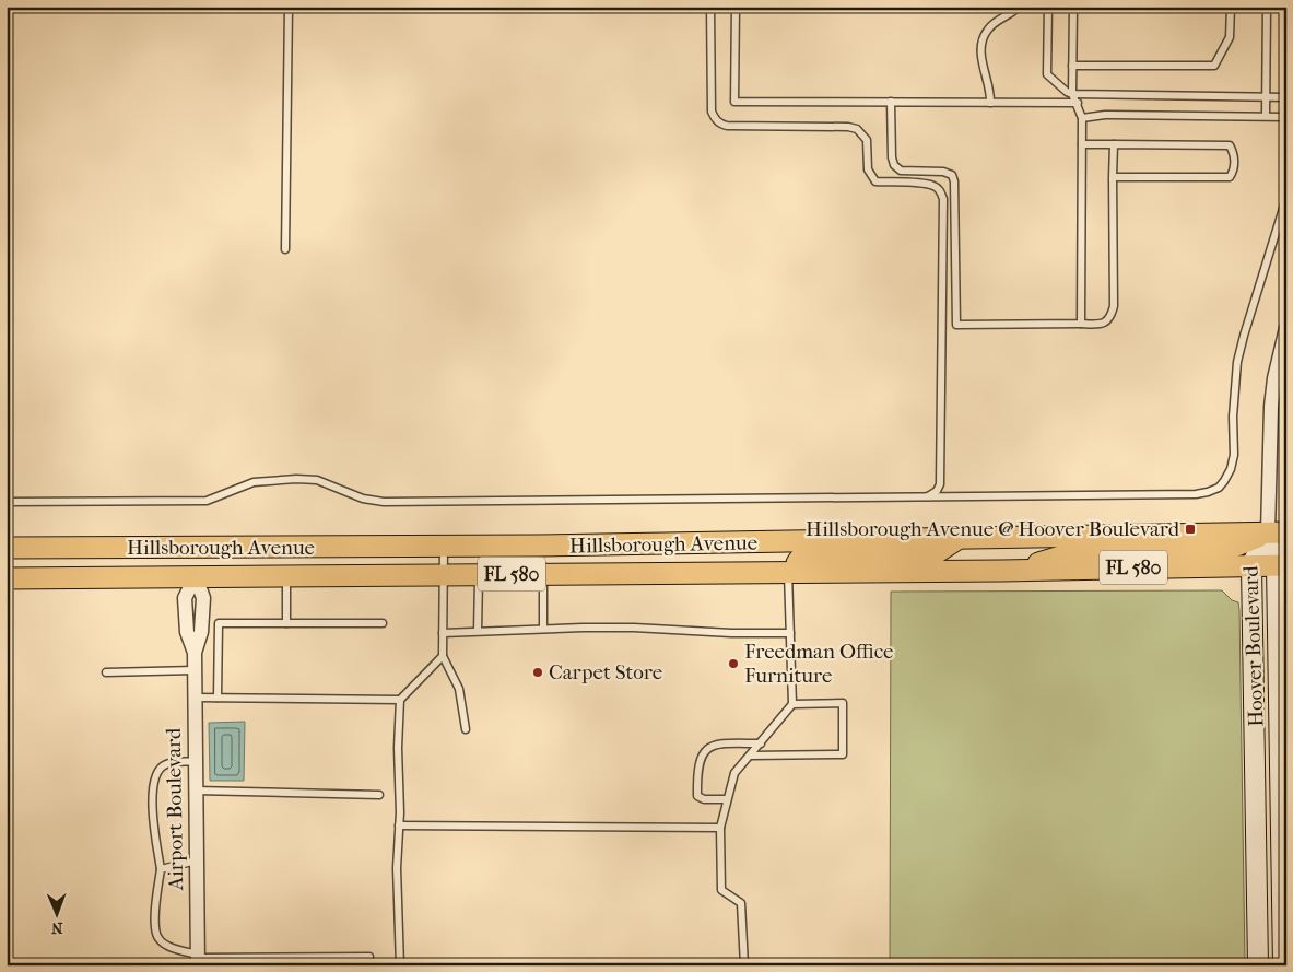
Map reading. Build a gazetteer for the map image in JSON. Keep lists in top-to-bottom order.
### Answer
{
  "streets": {
    "main road": ["Hillsborough Avenue", "FL 580", "Hoover Boulevard"],
    "street": ["Airport Boulevard"]
  },
  "crossings": [
    ["Hillsborough Avenue", "Hoover Boulevard"],
    ["Hillsborough Avenue", "Airport Boulevard"]
  ],
  "places": {
    "transit": ["Hillsborough Avenue @ Hoover Boulevard"],
    "other": ["Freedman Office Furniture", "Carpet Store"]
  },
  "north": "bottom"
}
